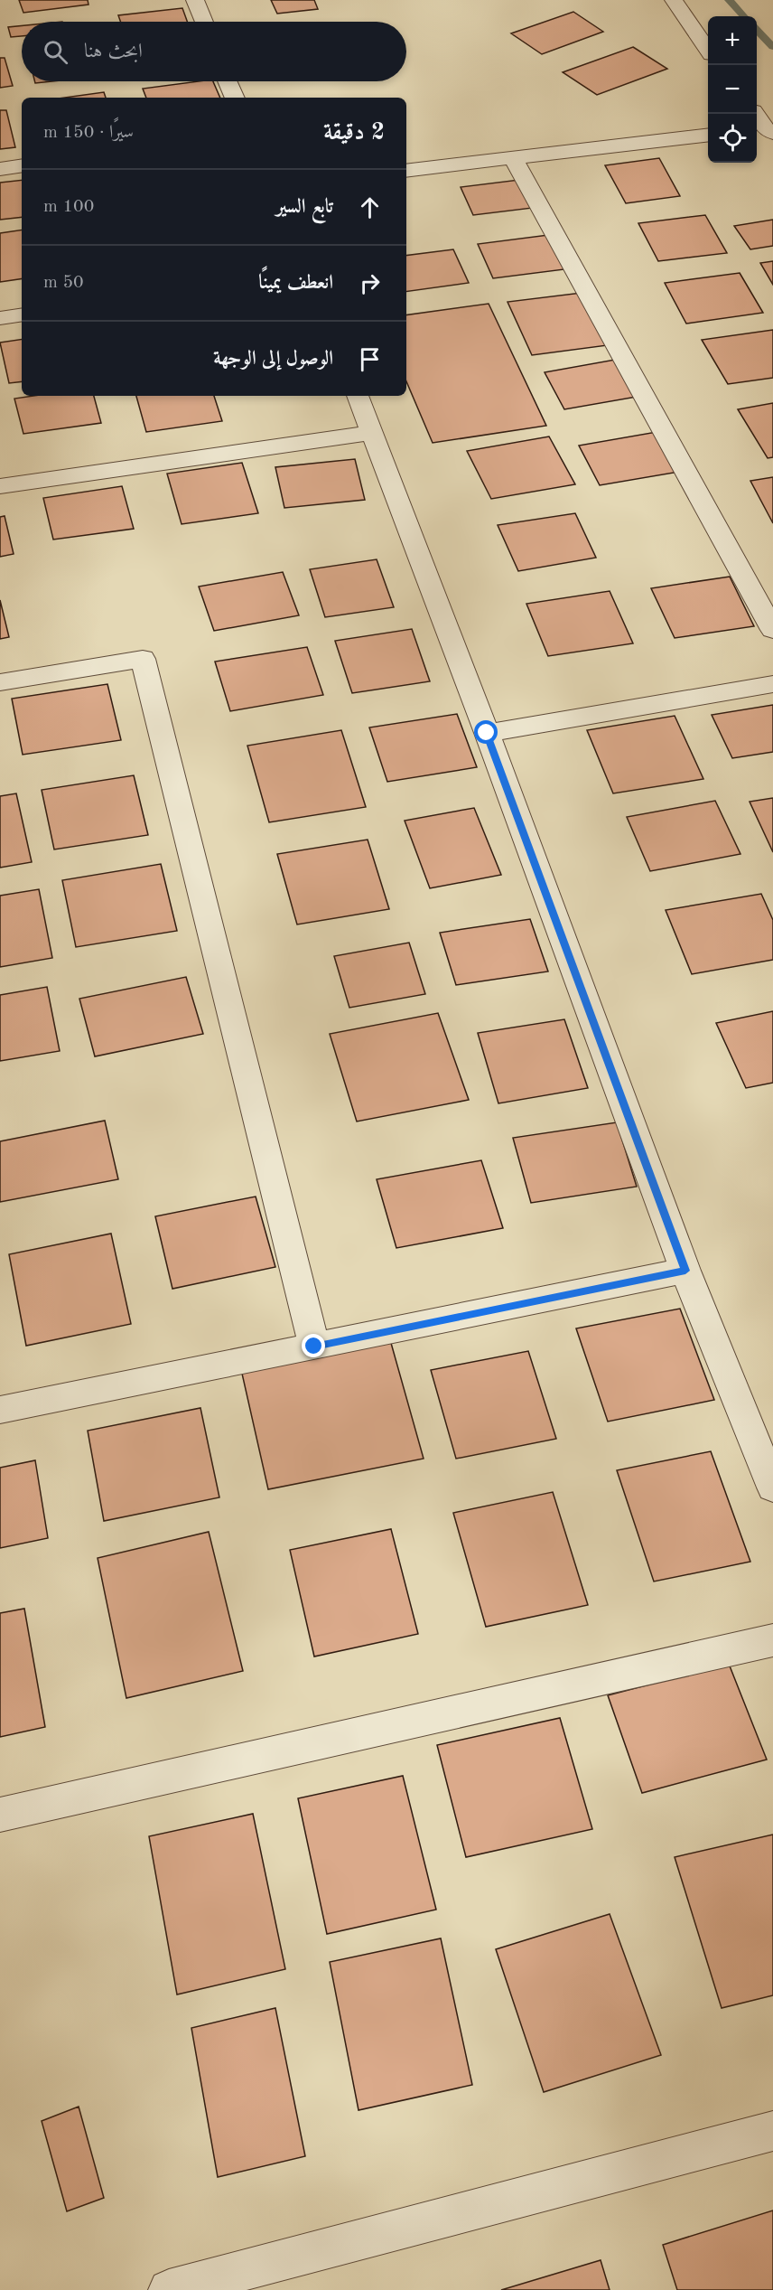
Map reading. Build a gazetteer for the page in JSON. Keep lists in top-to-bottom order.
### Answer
{
  "page": {
    "map_buttons": ["+", "−"],
    "search": "ابحث هنا",
    "heading": ["2 دقيقة", "سيرًا · 150 m"],
    "list": [
      ["تابع السير", "100 m"],
      ["انعطف يمينًا", "50 m"],
      "الوصول إلى الوجهة"
    ]
  }
}
